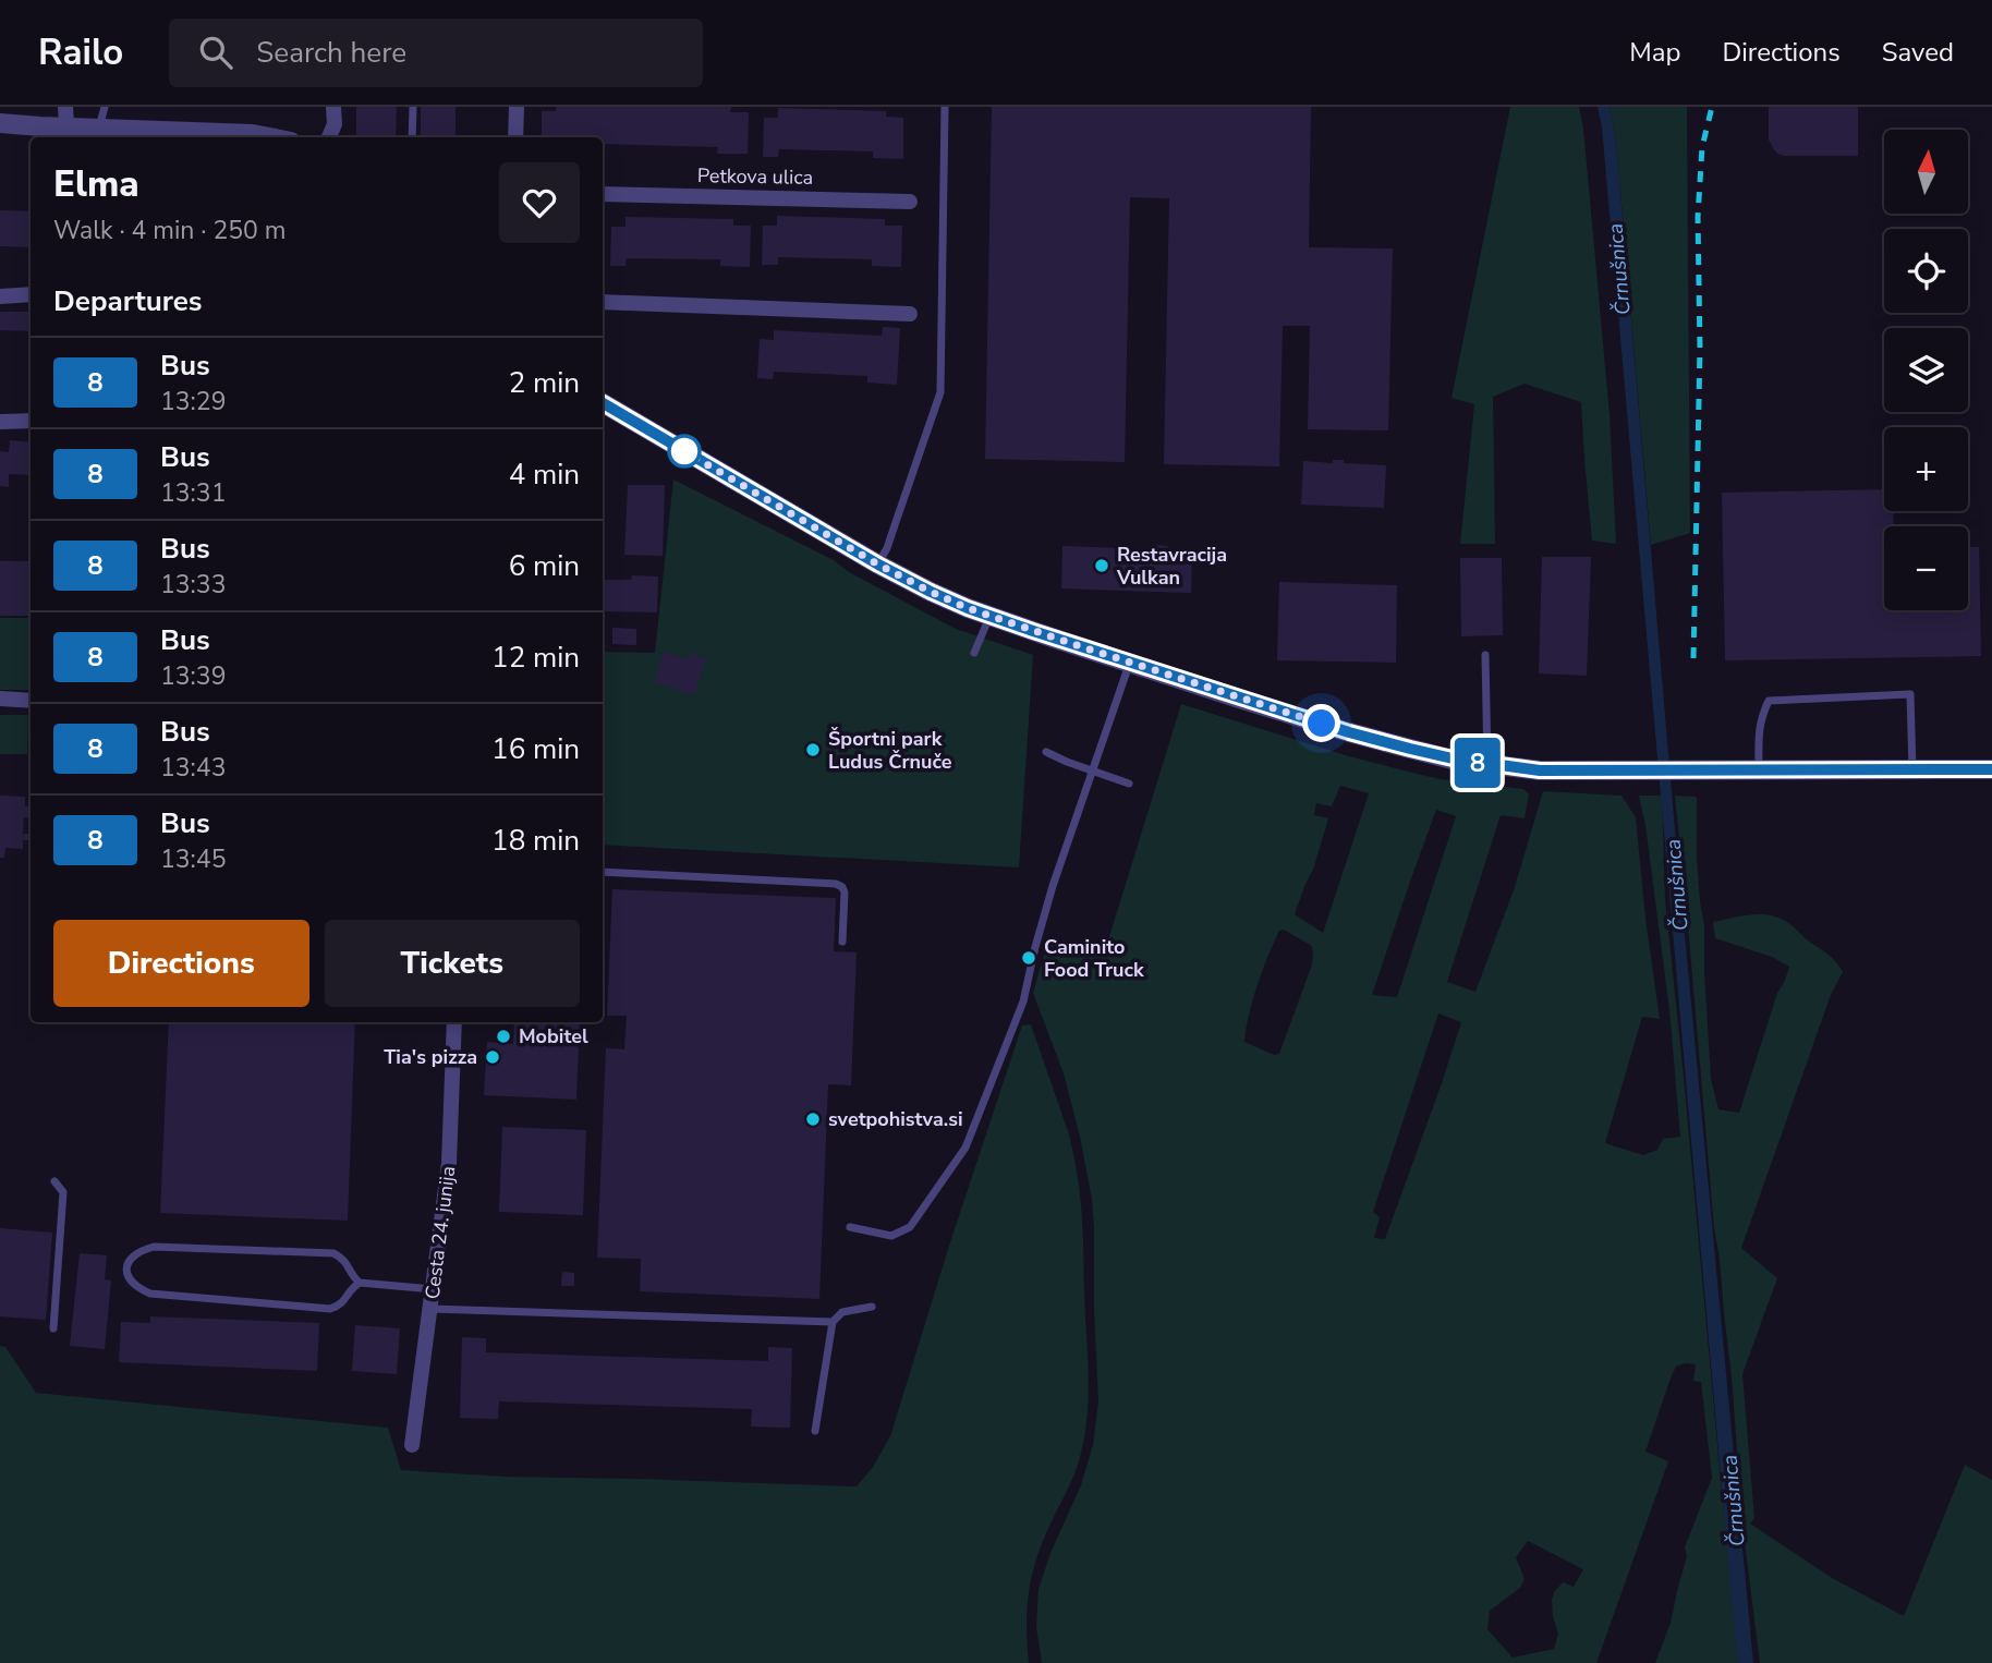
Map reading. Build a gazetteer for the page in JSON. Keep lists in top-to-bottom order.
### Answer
{
  "streets": {
    "street": ["Petkova ulica", "Cesta 24. junija"]
  },
  "water": ["Črnušnica"],
  "places": [
    "Restavracija Vulkan",
    "Športni park Ludus Črnuče",
    "Caminito Food Truck",
    "Mobitel",
    "Tia's pizza",
    "svetpohistva.si"
  ],
  "lines": ["bus line 8"],
  "north": "top",
  "page": {
    "header": "Railo",
    "search": "Search here",
    "nav": ["Map", "Directions", "Saved"],
    "on_map": "8",
    "map_buttons": ["+", "−"],
    "heading": [
      ["Elma", "Walk · 4 min · 250 m"],
      "Departures"
    ],
    "list": [
      {
        "mark": "8",
        "name": "Bus",
        "note": "13:29",
        "value": "2 min"
      },
      {
        "mark": "8",
        "name": "Bus",
        "note": "13:31",
        "value": "4 min"
      },
      {
        "mark": "8",
        "name": "Bus",
        "note": "13:33",
        "value": "6 min"
      },
      {
        "mark": "8",
        "name": "Bus",
        "note": "13:39",
        "value": "12 min"
      },
      {
        "mark": "8",
        "name": "Bus",
        "note": "13:43",
        "value": "16 min"
      },
      {
        "mark": "8",
        "name": "Bus",
        "note": "13:45",
        "value": "18 min"
      }
    ],
    "buttons": ["Directions", "Tickets"]
  }
}
